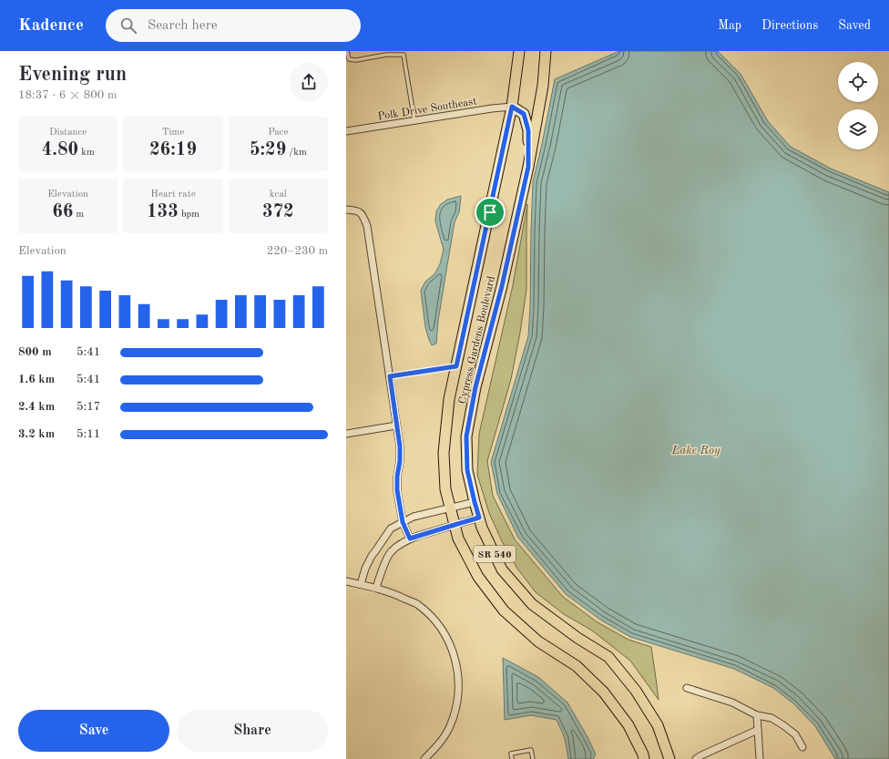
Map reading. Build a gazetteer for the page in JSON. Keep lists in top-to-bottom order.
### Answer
{
  "streets": {
    "main road": ["Cypress Gardens Boulevard", "SR 540"],
    "street": ["Polk Drive Southeast"]
  },
  "crossings": [
    ["Polk Drive Southeast", "Cypress Gardens Boulevard"]
  ],
  "water": ["Lake Roy"],
  "page": {
    "header": "Kadence",
    "search": "Search here",
    "nav": ["Map", "Directions", "Saved"],
    "heading": ["Evening run", "18:37 · 6 × 800 m"],
    "stats": [
      ["Distance", "4.80 km"],
      ["Time", "26:19"],
      ["Pace", "5:29 /km"],
      ["Elevation", "66 m"],
      ["Heart rate", "133 bpm"],
      ["kcal", "372"]
    ],
    "chart": ["Elevation", "220–230 m"],
    "list": [
      {
        "name": "800 m",
        "note": "5:41"
      },
      {
        "name": "1.6 km",
        "note": "5:41"
      },
      {
        "name": "2.4 km",
        "note": "5:17"
      },
      {
        "name": "3.2 km",
        "note": "5:11"
      }
    ],
    "buttons": ["Save", "Share"]
  }
}
